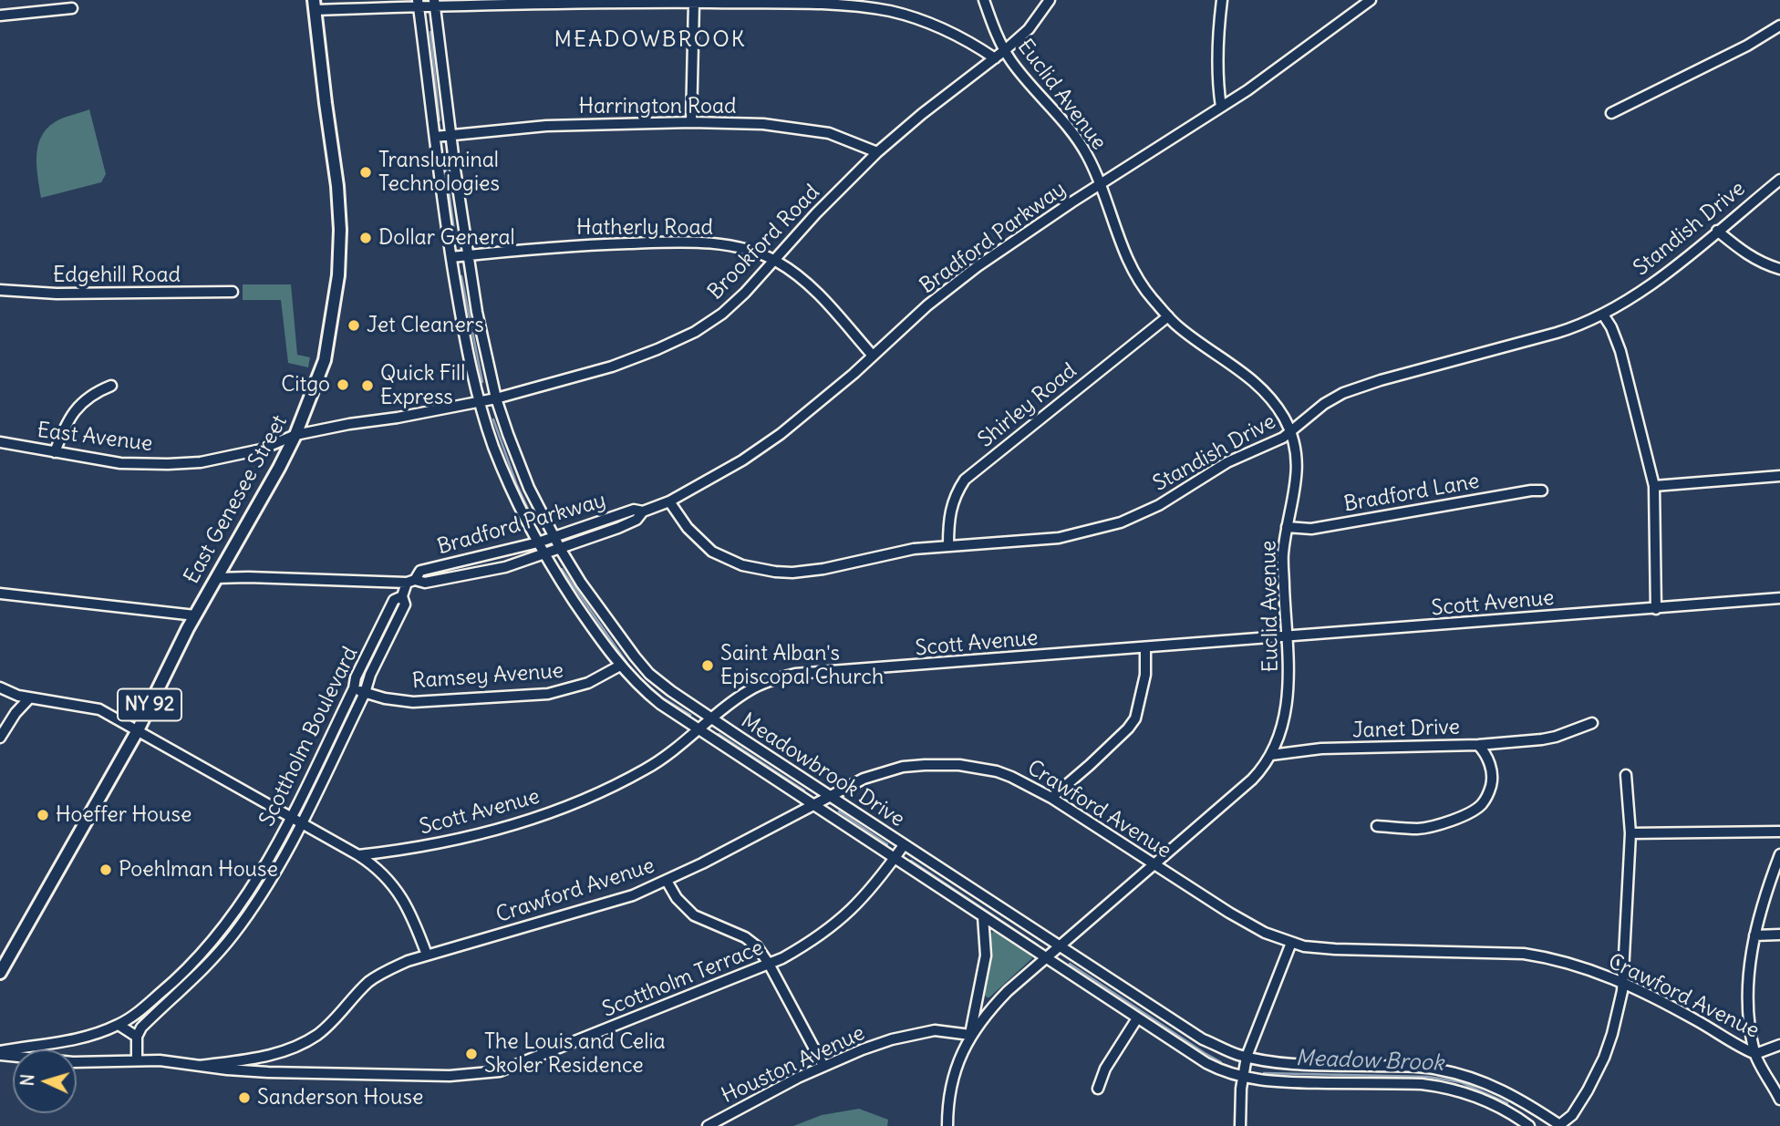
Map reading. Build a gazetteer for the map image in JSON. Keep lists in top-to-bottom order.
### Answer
{
  "streets": {
    "main road": ["East Genesee Street", "NY 92"],
    "street": [
      "Euclid Avenue",
      "Harrington Road",
      "Hatherly Road",
      "Standish Drive",
      "Bradford Parkway",
      "Brookford Road",
      "Edgehill Road",
      "Shirley Road",
      "East Avenue",
      "Bradford Lane",
      "Scott Avenue",
      "Ramsey Avenue",
      "Janet Drive",
      "Scottholm Boulevard",
      "Meadowbrook Drive",
      "Crawford Avenue",
      "Scottholm Terrace",
      "Houston Avenue"
    ]
  },
  "crossings": [
    ["Euclid Avenue", "Standish Drive"],
    ["Euclid Avenue", "Bradford Parkway"],
    ["Euclid Avenue", "Brookford Road"],
    ["Euclid Avenue", "Shirley Road"],
    ["Euclid Avenue", "Bradford Lane"],
    ["Euclid Avenue", "Scott Avenue"],
    ["Euclid Avenue", "Janet Drive"],
    ["Euclid Avenue", "Meadowbrook Drive"],
    ["Euclid Avenue", "Crawford Avenue"],
    ["Euclid Avenue", "Houston Avenue"],
    ["Harrington Road", "Brookford Road"],
    ["Harrington Road", "Meadowbrook Drive"],
    ["Hatherly Road", "Bradford Parkway"],
    ["Hatherly Road", "Brookford Road"],
    ["Hatherly Road", "Meadowbrook Drive"],
    ["Standish Drive", "Bradford Parkway"],
    ["Standish Drive", "Shirley Road"],
    ["Bradford Parkway", "East Genesee Street"],
    ["Bradford Parkway", "Scottholm Boulevard"],
    ["Bradford Parkway", "Meadowbrook Drive"],
    ["Brookford Road", "East Avenue"],
    ["Brookford Road", "East Genesee Street"],
    ["Brookford Road", "Meadowbrook Drive"],
    ["East Avenue", "East Genesee Street"],
    ["Scott Avenue", "Meadowbrook Drive"],
    ["Ramsey Avenue", "Scottholm Boulevard"],
    ["Ramsey Avenue", "Meadowbrook Drive"],
    ["Scottholm Boulevard", "Scottholm Terrace"],
    ["Meadowbrook Drive", "Crawford Avenue"],
    ["Meadowbrook Drive", "Scottholm Terrace"],
    ["Crawford Avenue", "Scottholm Terrace"]
  ],
  "districts": ["MEADOWBROOK"],
  "water": ["Meadow Brook"],
  "places": [
    "Transluminal Technologies",
    "Dollar General",
    "Jet Cleaners",
    "Citgo",
    "Quick Fill Express",
    "Saint Alban's Episcopal Church",
    "Hoeffer House",
    "Poehlman House",
    "The Louis and Celia Skoler Residence",
    "Sanderson House"
  ],
  "north": "left"
}
